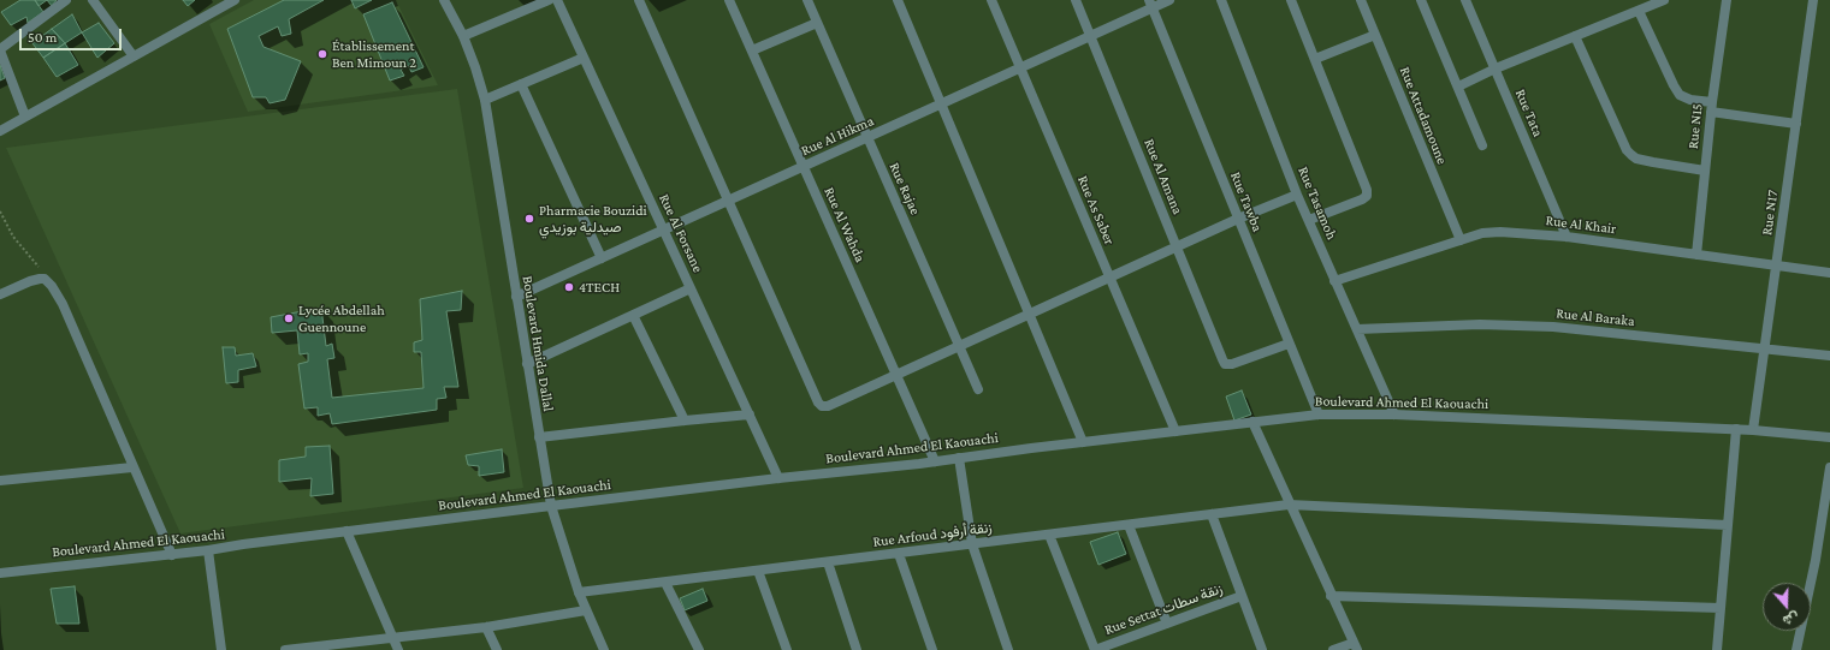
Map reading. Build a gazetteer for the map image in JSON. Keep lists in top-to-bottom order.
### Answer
{
  "streets": {
    "street": [
      "Rue Tata",
      "Rue Attadamoune",
      "Rue N15",
      "Rue Al Hikma",
      "Rue Al Amana",
      "Rue Rajae",
      "Rue Tawba",
      "Rue Tasamoh",
      "Rue As Saber",
      "Rue N17",
      "Rue Al Wahda",
      "Rue Al Khair",
      "Rue Al Forsane",
      "Rue Al Baraka",
      "Boulevard Hmida Dallal",
      "Boulevard Ahmed El Kaouachi",
      "Rue Arfoud زنقة أرفود",
      "Rue Settat زنقة سطات"
    ]
  },
  "crossings": [
    ["Rue Tata", "Rue Al Khair"],
    ["Rue Attadamoune", "Rue Al Khair"],
    ["Rue N15", "Rue Al Khair"],
    ["Rue Al Hikma", "Rue Al Amana"],
    ["Rue Al Hikma", "Rue Rajae"],
    ["Rue Al Hikma", "Rue Tawba"],
    ["Rue Al Hikma", "Rue As Saber"],
    ["Rue Al Hikma", "Rue Al Wahda"],
    ["Rue Al Hikma", "Rue Al Forsane"],
    ["Rue Al Hikma", "Boulevard Hmida Dallal"],
    ["Rue Al Amana", "Rue Tawba"],
    ["Rue Tawba", "Boulevard Ahmed El Kaouachi"],
    ["Rue Tasamoh", "Rue Al Khair"],
    ["Rue Tasamoh", "Rue Al Baraka"],
    ["Rue Tasamoh", "Boulevard Ahmed El Kaouachi"],
    ["Rue As Saber", "Boulevard Ahmed El Kaouachi"],
    ["Rue N17", "Rue Al Khair"],
    ["Rue N17", "Rue Al Baraka"],
    ["Rue N17", "Boulevard Ahmed El Kaouachi"],
    ["Rue Al Wahda", "Boulevard Ahmed El Kaouachi"],
    ["Rue Al Forsane", "Boulevard Ahmed El Kaouachi"],
    ["Boulevard Hmida Dallal", "Boulevard Ahmed El Kaouachi"],
    ["Boulevard Hmida Dallal", "Rue Arfoud زنقة أرفود"]
  ],
  "places": [
    "Établissement Ben Mimoun 2",
    "Pharmacie Bouzidi صيدلية بوزيدي",
    "4TECH",
    "Lycée Abdellah Guennoune"
  ],
  "scale_bar": "50 m",
  "north": "bottom"
}
